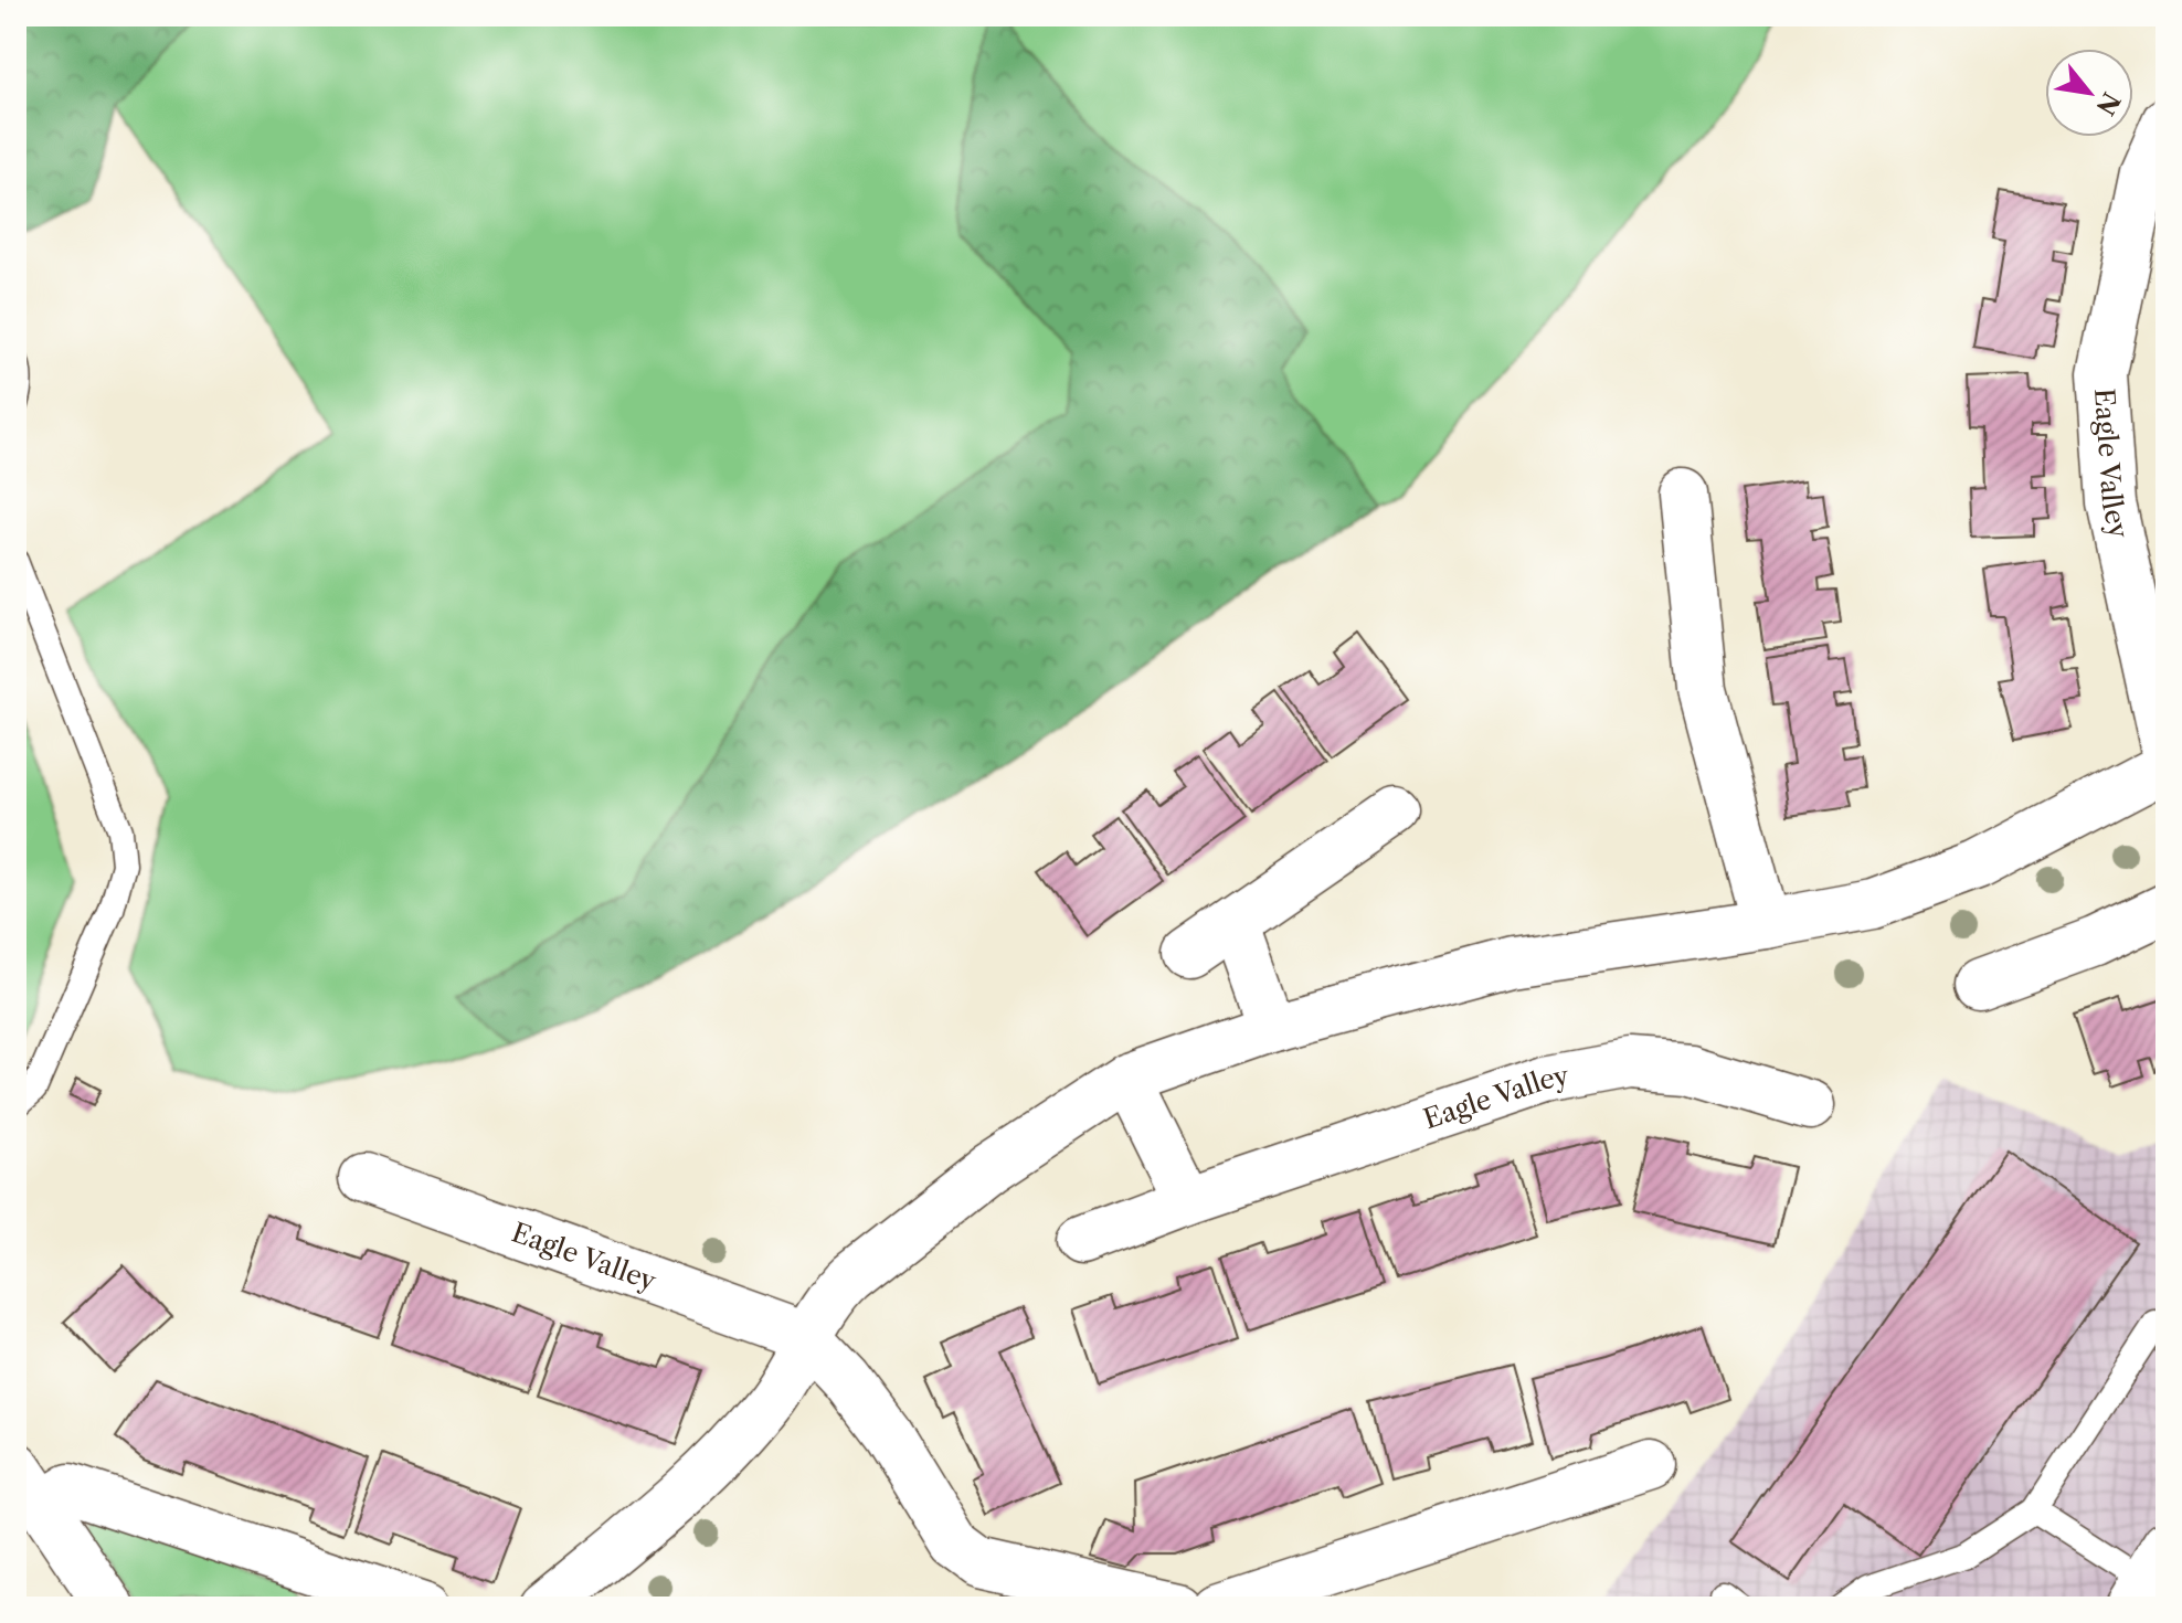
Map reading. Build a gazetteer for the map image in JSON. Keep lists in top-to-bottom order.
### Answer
{
  "streets": {
    "street": ["Eagle Valley"]
  },
  "north": "bottom right"
}
